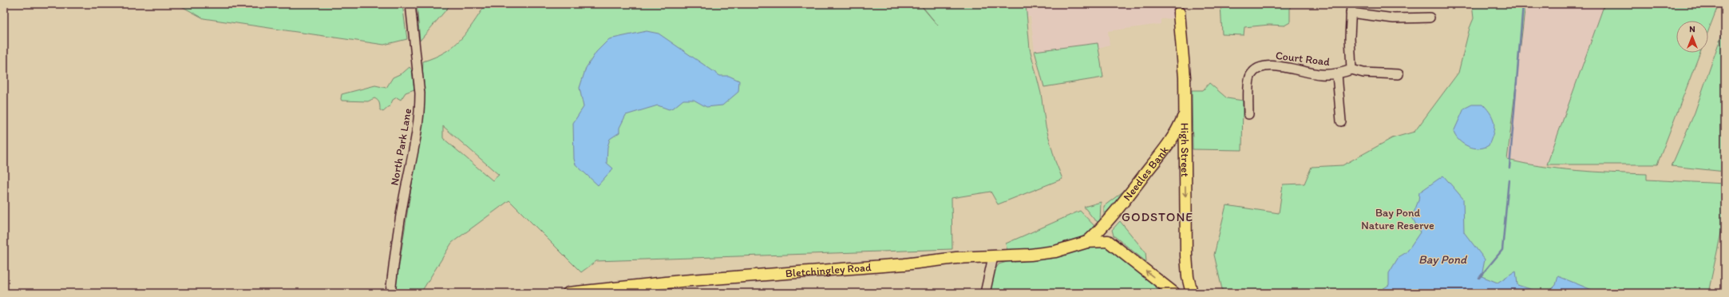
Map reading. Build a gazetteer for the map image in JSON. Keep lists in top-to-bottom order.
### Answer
{
  "streets": {
    "main road": ["High Street", "Needles Bank", "Bletchingley Road"],
    "street": ["Court Road", "North Park Lane"]
  },
  "crossings": [
    ["High Street", "Needles Bank"],
    ["Needles Bank", "Bletchingley Road"]
  ],
  "one_way": ["High Street"],
  "districts": ["GODSTONE"],
  "water": ["Bay Pond"],
  "parks": ["Bay Pond Nature Reserve"],
  "north": "top"
}
